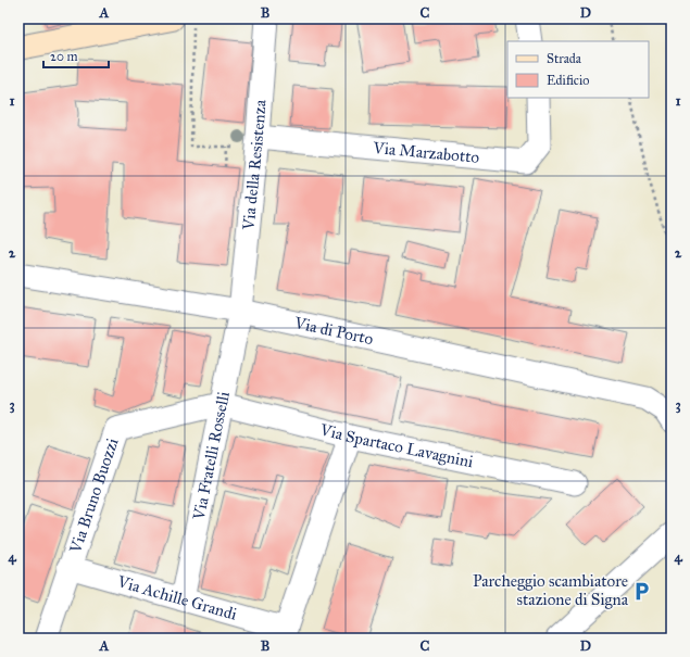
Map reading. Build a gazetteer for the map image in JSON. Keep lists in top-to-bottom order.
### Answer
{
  "streets": {
    "street": [
      "Via Marzabotto",
      "Via della Resistenza",
      "Via di Porto",
      "Via Spartaco Lavagnini",
      "Via Fratelli Rosselli",
      "Via Bruno Buozzi",
      "Via Achille Grandi"
    ]
  },
  "crossings": [
    ["Via Marzabotto", "Via della Resistenza"],
    ["Via della Resistenza", "Via di Porto"],
    ["Via della Resistenza", "Via Fratelli Rosselli"],
    ["Via di Porto", "Via Fratelli Rosselli"],
    ["Via Spartaco Lavagnini", "Via Fratelli Rosselli"],
    ["Via Spartaco Lavagnini", "Via Bruno Buozzi"],
    ["Via Fratelli Rosselli", "Via Bruno Buozzi"],
    ["Via Fratelli Rosselli", "Via Achille Grandi"],
    ["Via Bruno Buozzi", "Via Achille Grandi"]
  ],
  "places": {
    "parking": ["Parcheggio scambiatore stazione di Signa"]
  },
  "legend": ["Strada", "Edificio"],
  "scale_bar": "20 m",
  "grid": {
    "columns": [
      "A",
      "B",
      "C",
      "D"
    ],
    "rows": [
      "1",
      "2",
      "3",
      "4"
    ]
  }
}
